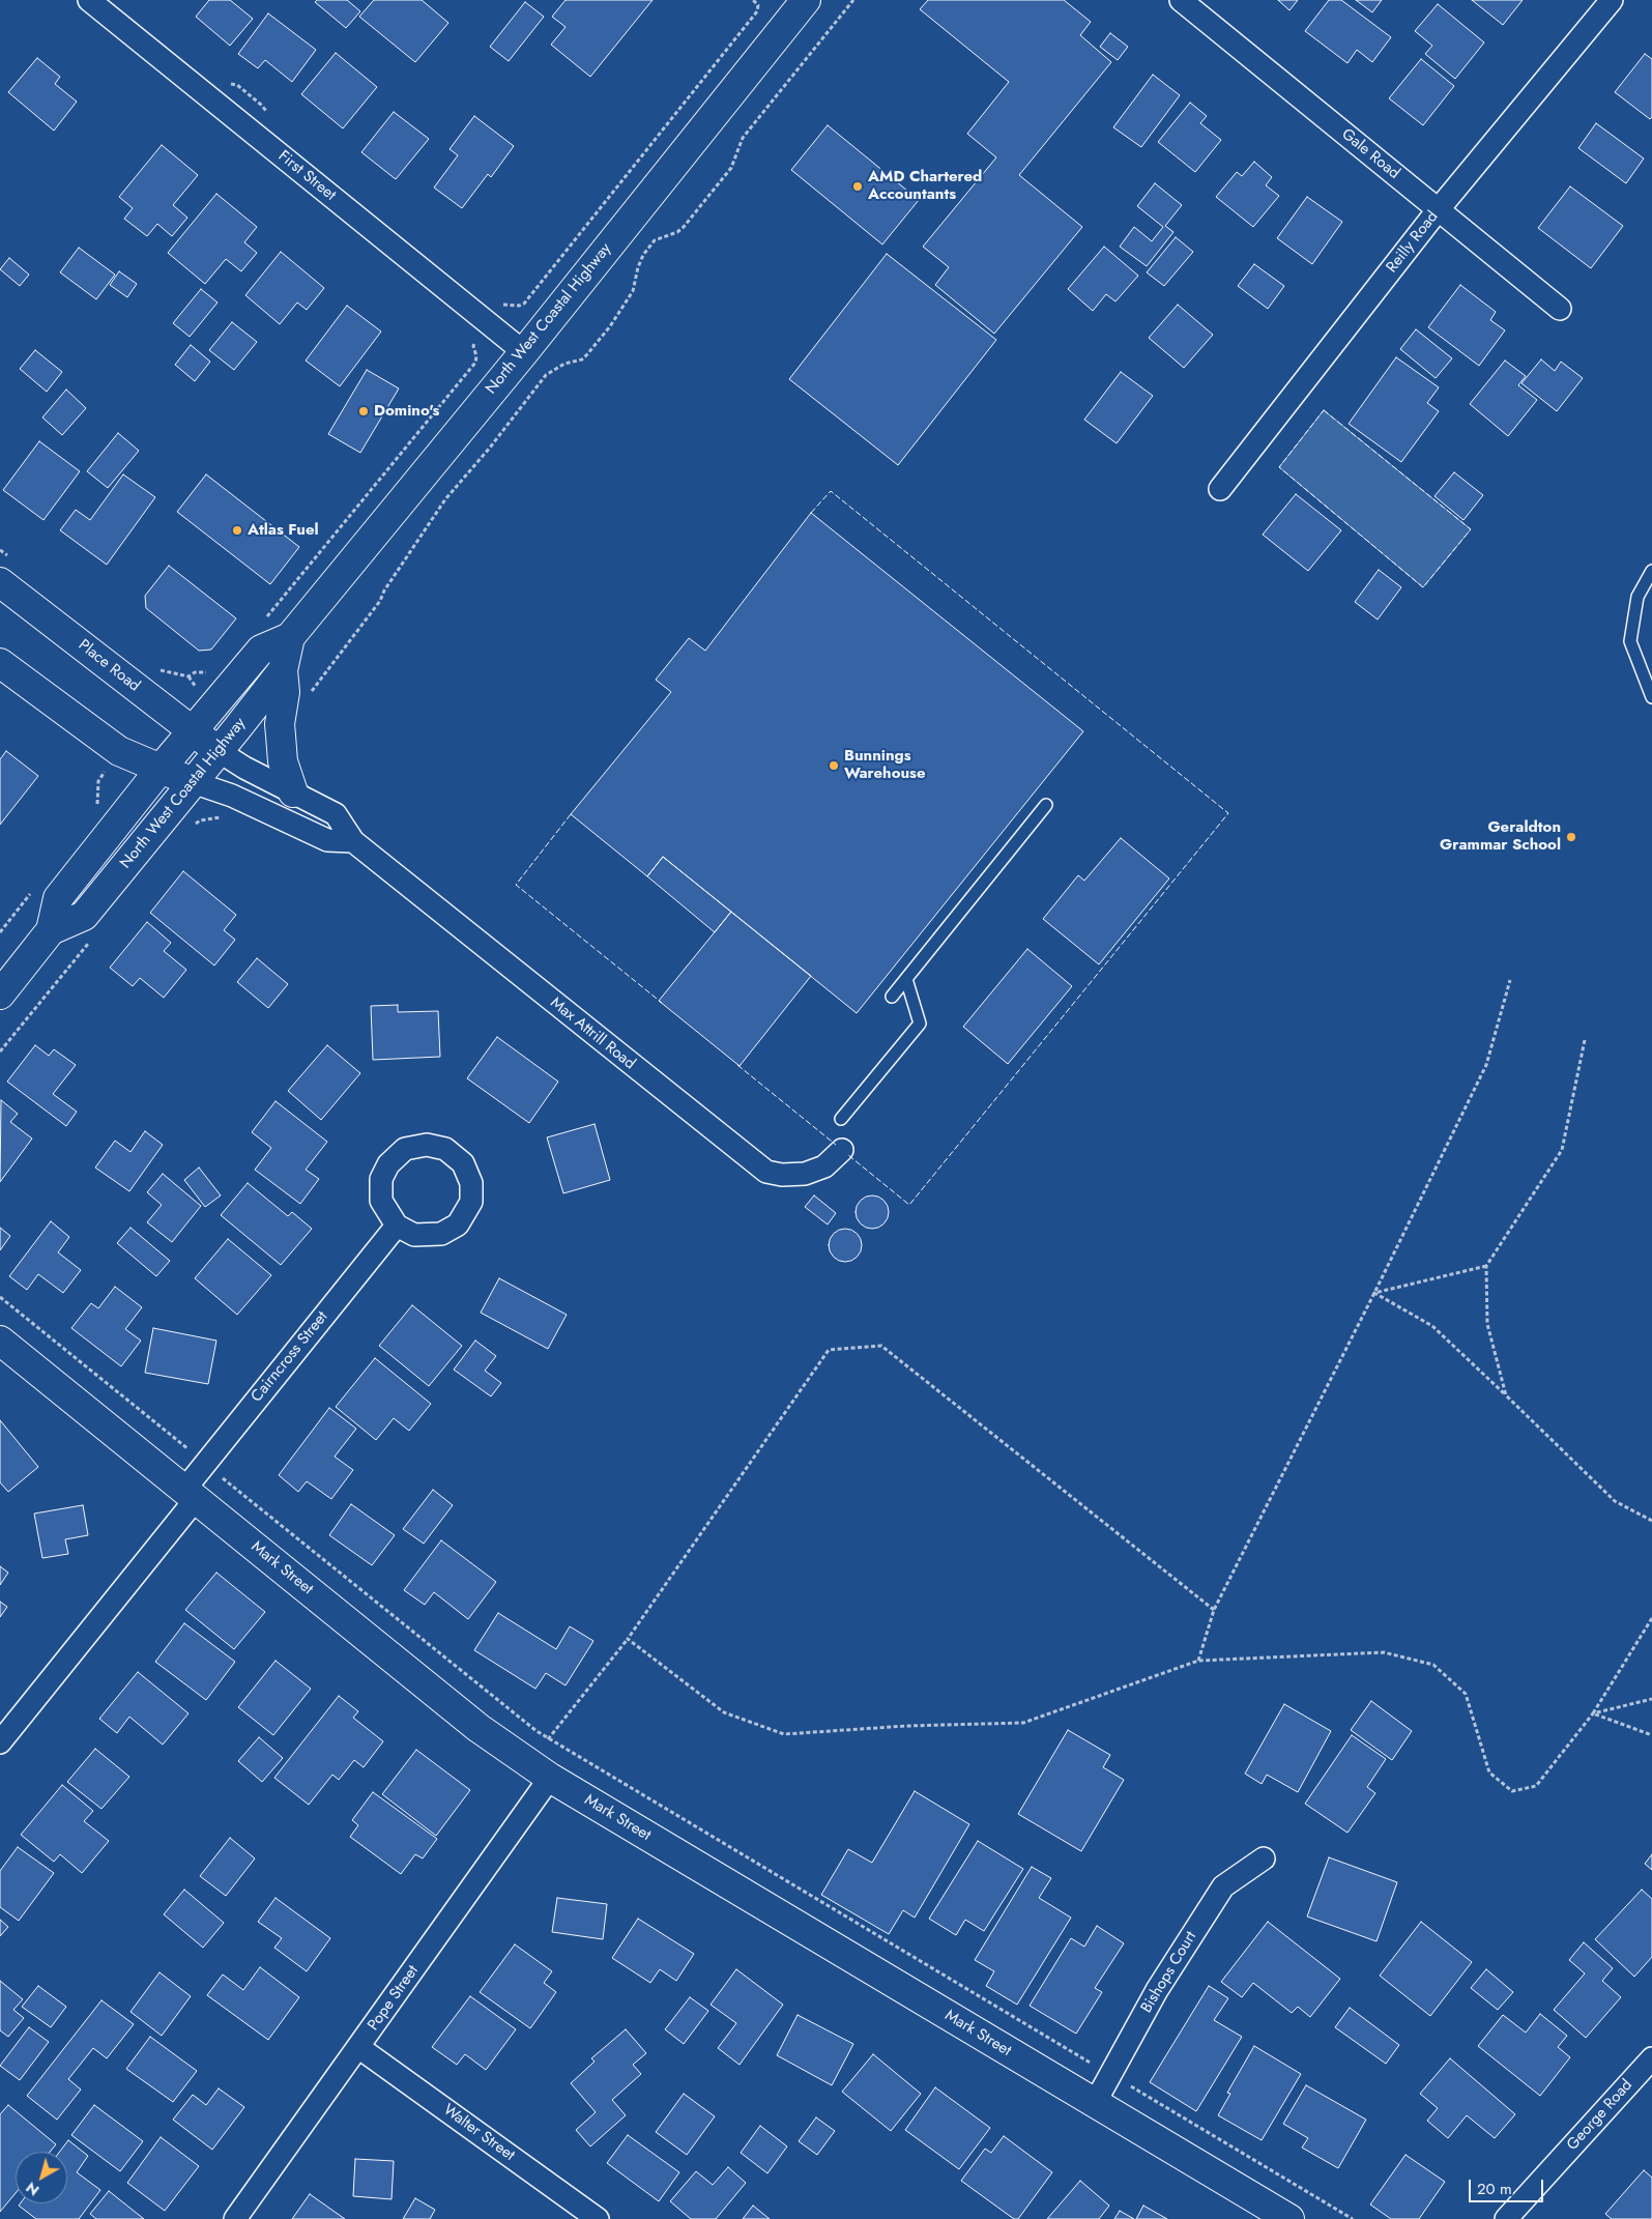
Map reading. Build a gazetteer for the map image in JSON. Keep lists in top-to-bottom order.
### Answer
{
  "streets": {
    "main road": ["North West Coastal Highway", "Place Road", "Mark Street"],
    "street": [
      "Gale Road",
      "First Street",
      "Reilly Road",
      "Max Attrill Road",
      "Cairncross Street",
      "Bishops Court",
      "Pope Street",
      "George Road",
      "Walter Street"
    ]
  },
  "crossings": [
    ["Gale Road", "Reilly Road"],
    ["First Street", "North West Coastal Highway"],
    ["North West Coastal Highway", "Place Road"],
    ["North West Coastal Highway", "Max Attrill Road"],
    ["Place Road", "Max Attrill Road"],
    ["Cairncross Street", "Mark Street"],
    ["Mark Street", "Bishops Court"],
    ["Mark Street", "Pope Street"],
    ["Pope Street", "Walter Street"]
  ],
  "places": [
    "AMD Chartered Accountants",
    "Domino's",
    "Atlas Fuel",
    "Bunnings Warehouse",
    "Geraldton Grammar School"
  ],
  "scale_bar": "20 m",
  "north": "bottom left"
}
